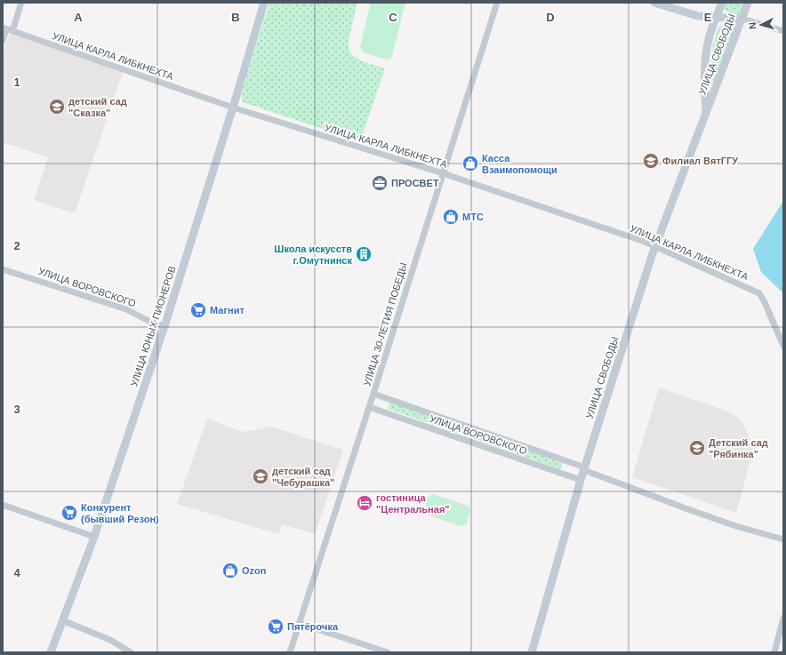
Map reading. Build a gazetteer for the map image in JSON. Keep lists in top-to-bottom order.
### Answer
{
  "streets": {
    "main road": ["УЛИЦА СВОБОДЫ", "УЛИЦА ЮНЫХ ПИОНЕРОВ"],
    "street": ["УЛИЦА КАРЛА ЛИБКНЕХТА", "УЛИЦА ВОРОВСКОГО", "УЛИЦА 30-ЛЕТИЯ ПОБЕДЫ"]
  },
  "crossings": [
    ["УЛИЦА СВОБОДЫ", "УЛИЦА КАРЛА ЛИБКНЕХТА"],
    ["УЛИЦА СВОБОДЫ", "УЛИЦА ВОРОВСКОГО"],
    ["УЛИЦА КАРЛА ЛИБКНЕХТА", "УЛИЦА 30-ЛЕТИЯ ПОБЕДЫ"],
    ["УЛИЦА КАРЛА ЛИБКНЕХТА", "УЛИЦА ЮНЫХ ПИОНЕРОВ"],
    ["УЛИЦА ВОРОВСКОГО", "УЛИЦА 30-ЛЕТИЯ ПОБЕДЫ"],
    ["УЛИЦА ВОРОВСКОГО", "УЛИЦА ЮНЫХ ПИОНЕРОВ"]
  ],
  "places": {
    "school or university": [
      "детский сад \"Сказка\"",
      "Филиал ВятГГУ",
      "Детский сад \"Рябинка\"",
      "детский сад \"Чебурашка\""
    ],
    "shop": ["Касса Взаимопомощи", "МТС", "Ozon"],
    "office": ["ПРОСВЕТ"],
    "building": ["Школа искусств г.Омутнинск"],
    "supermarket": ["Магнит", "Конкурент (бывший Резон)", "Пятёрочка"],
    "hotel": ["гостиница \"Центральная\""]
  },
  "north": "left",
  "grid": {
    "columns": [
      "A",
      "B",
      "C",
      "D",
      "E"
    ],
    "rows": [
      "1",
      "2",
      "3",
      "4"
    ]
  }
}
